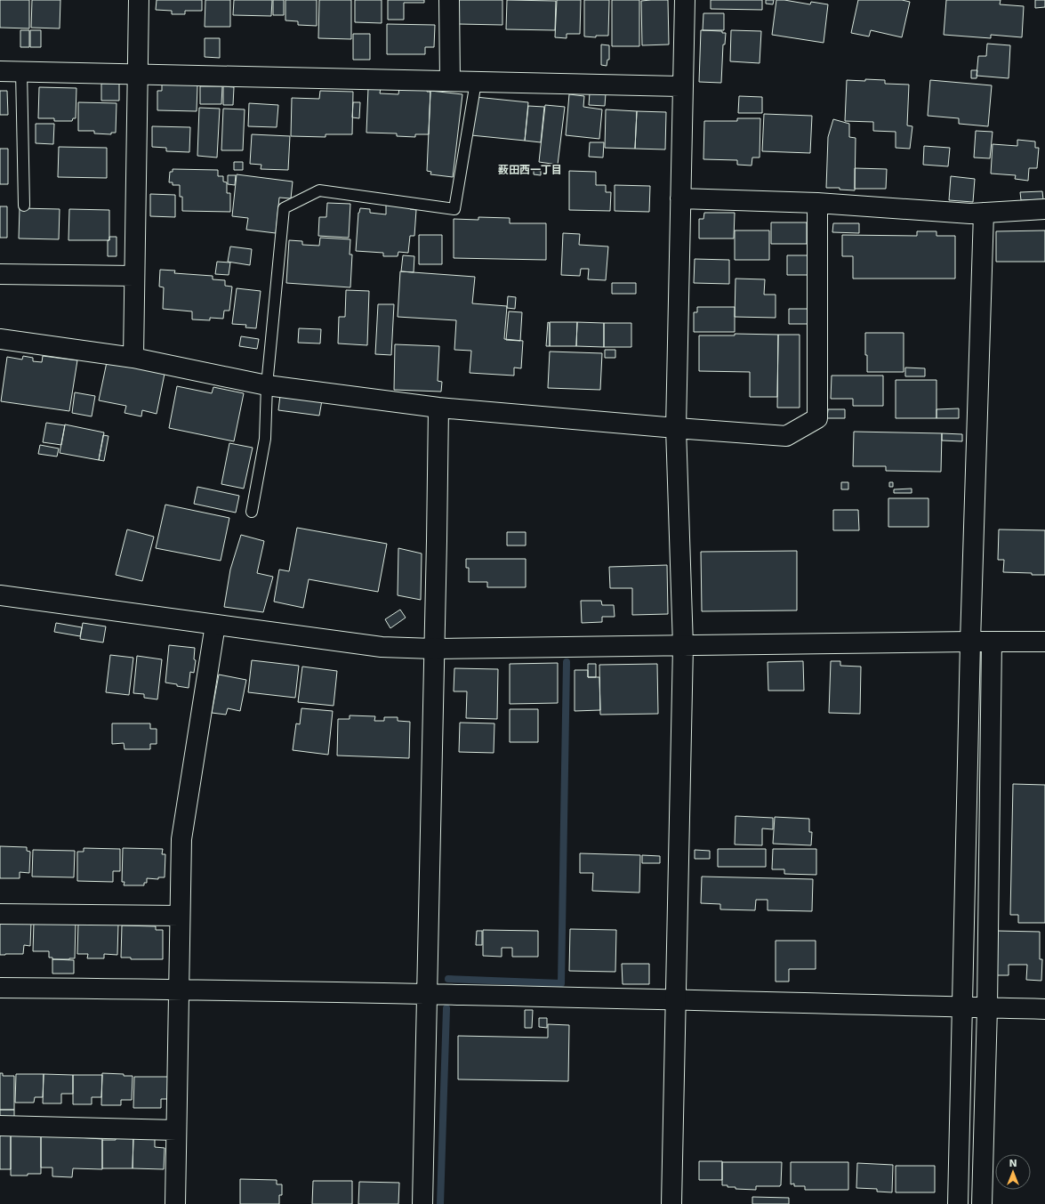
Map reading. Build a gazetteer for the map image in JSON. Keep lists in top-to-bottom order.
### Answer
{
  "districts": ["薮田西一丁目"],
  "north": "top"
}
